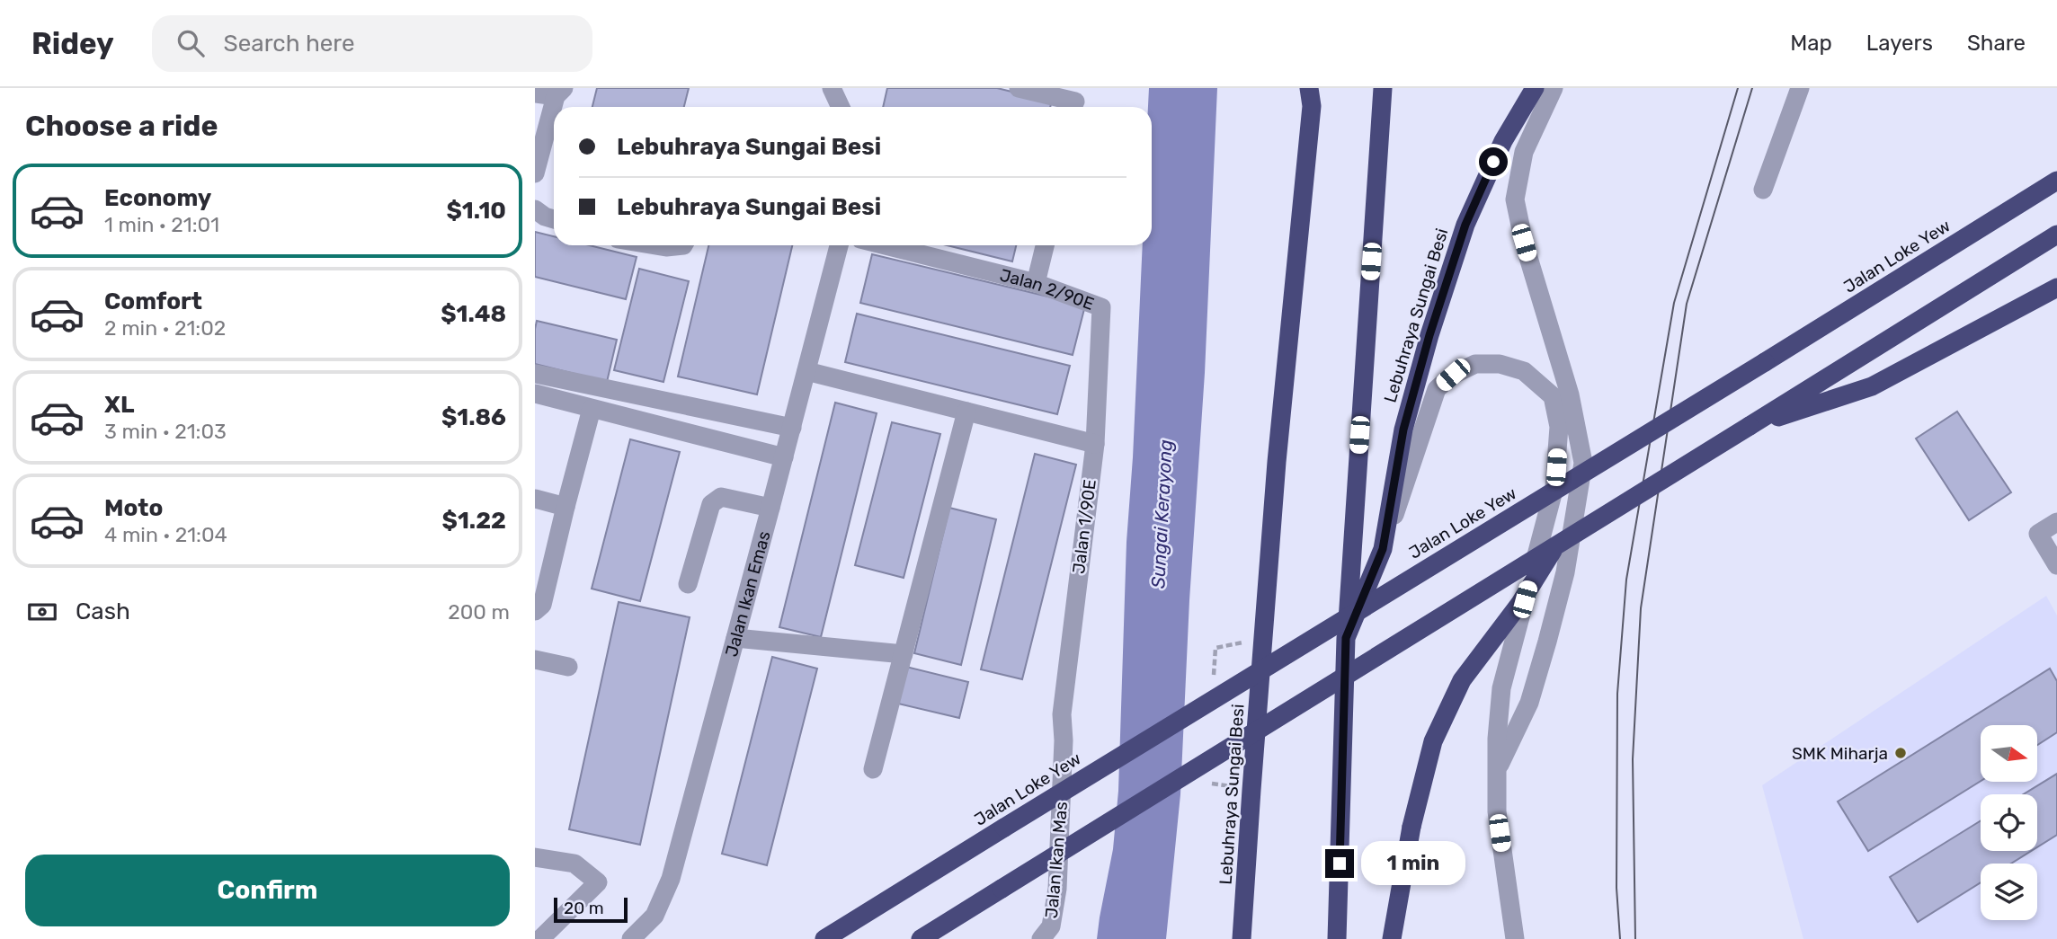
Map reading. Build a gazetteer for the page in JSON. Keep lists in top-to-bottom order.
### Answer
{
  "streets": {
    "highway": ["Jalan Loke Yew", "Lebuhraya Sungai Besi"],
    "street": [
      "Jalan 2/90E",
      "Jalan 1/90E",
      "Jalan Ikan Emas",
      "Jalan Ikan Mas"
    ]
  },
  "crossings": [
    ["Jalan 2/90E", "Jalan 1/90E"],
    ["Jalan 1/90E", "Jalan Ikan Mas"]
  ],
  "water": ["Sungai Kerayong"],
  "places": ["SMK Miharja"],
  "scale_bar": "20 m",
  "north": "right",
  "page": {
    "header": "Ridey",
    "search": "Search here",
    "nav": ["Map", "Layers", "Share"],
    "heading": "Choose a ride",
    "banner": ["Lebuhraya Sungai Besi", "Lebuhraya Sungai Besi"],
    "list": [
      {
        "name": "Economy",
        "note": "1 min · 21:01",
        "value": "$1.10"
      },
      {
        "name": "Comfort",
        "note": "2 min · 21:02",
        "value": "$1.48"
      },
      {
        "name": "XL",
        "note": "3 min · 21:03",
        "value": "$1.86"
      },
      {
        "name": "Moto",
        "note": "4 min · 21:04",
        "value": "$1.22"
      }
    ],
    "pay": ["Cash", "200 m"],
    "bubble": "1 min",
    "buttons": "Confirm",
    "scale": "20 m"
  }
}
